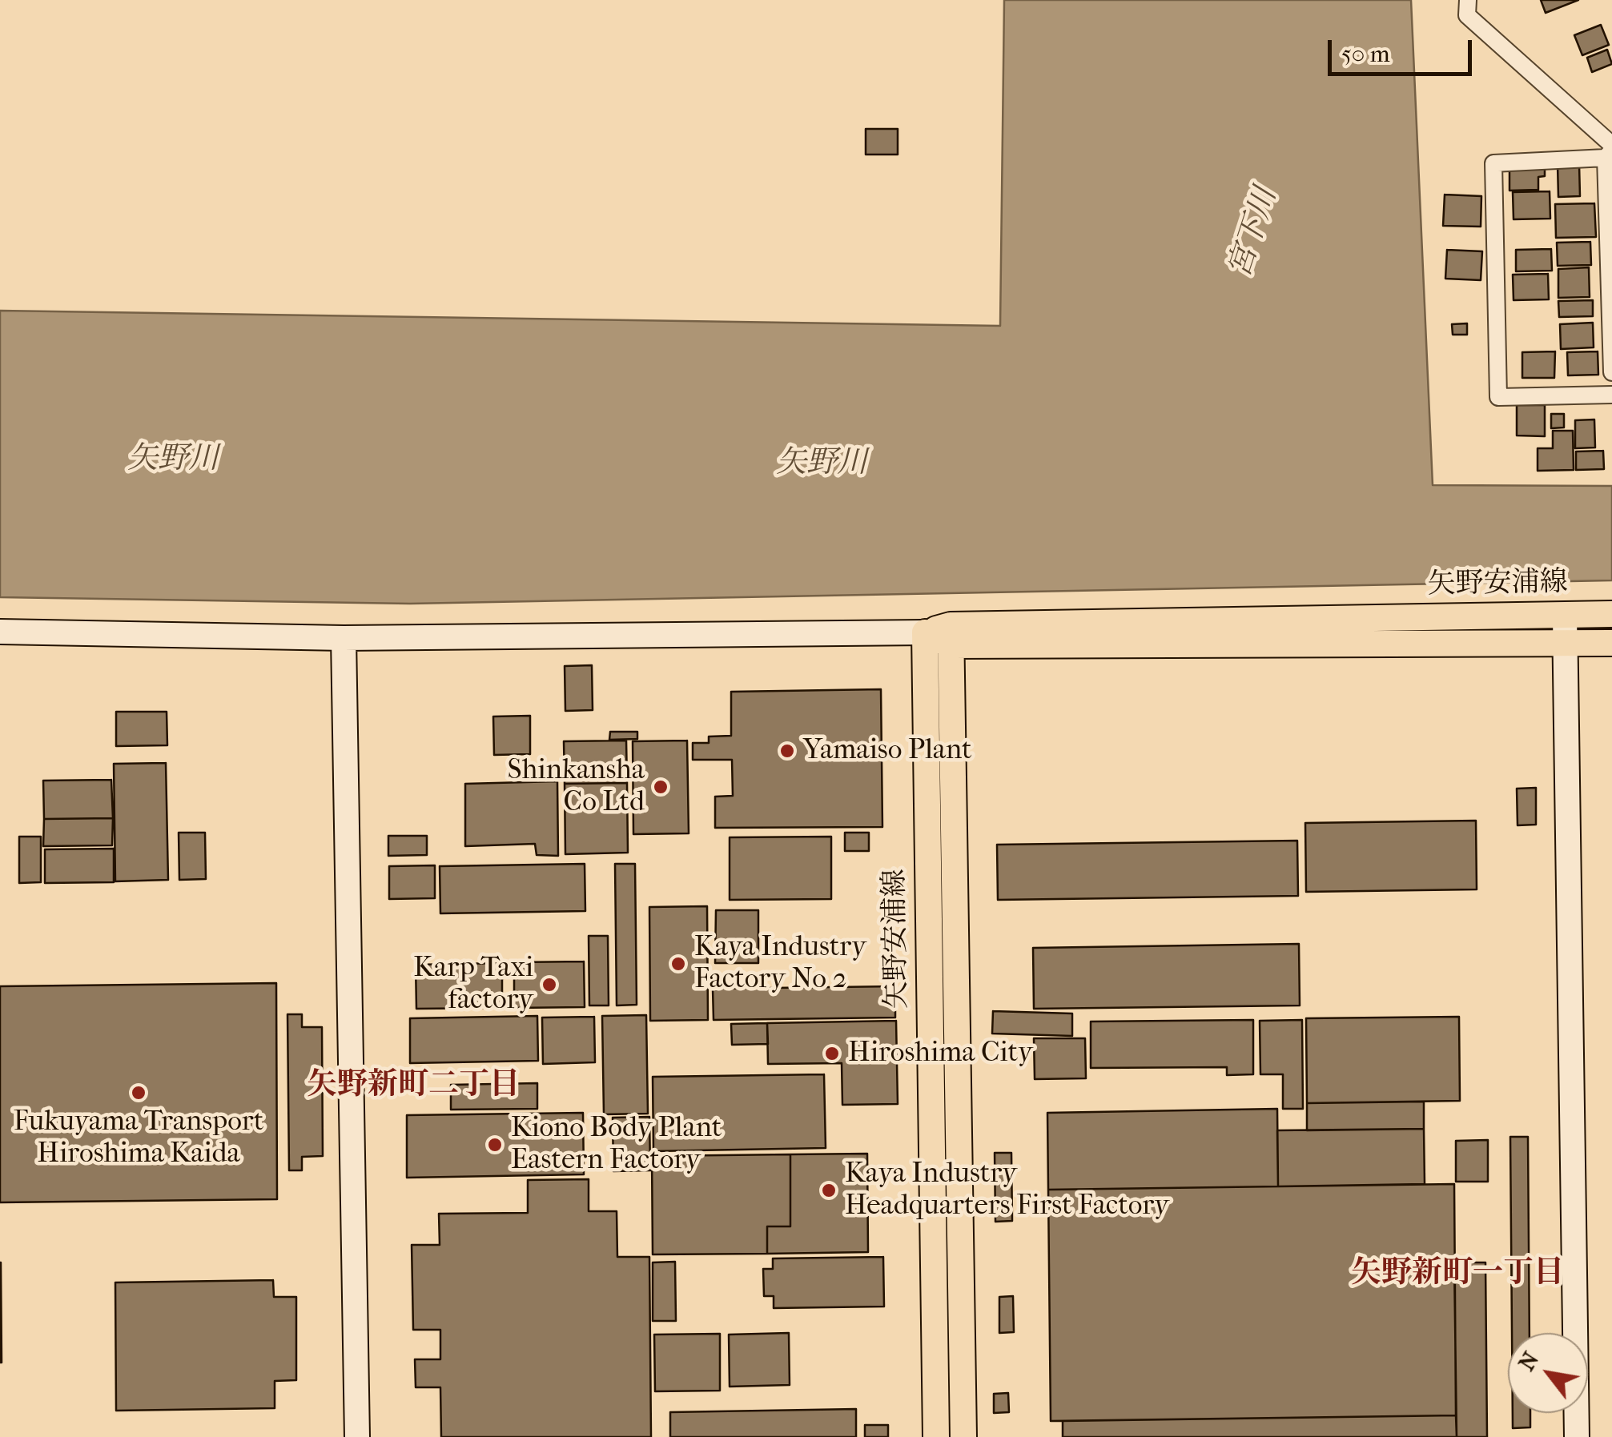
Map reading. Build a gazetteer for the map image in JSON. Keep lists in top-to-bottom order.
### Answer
{
  "streets": {
    "main road": ["矢野安浦線"]
  },
  "districts": ["矢野新町二丁目", "矢野新町一丁目"],
  "water": ["宮下川", "矢野川"],
  "places": [
    "Yamaiso Plant",
    "Shinkansha Co Ltd",
    "Kaya Industry Factory No 2",
    "Karp Taxi factory",
    "Hiroshima City",
    "Fukuyama Transport Hiroshima Kaida",
    "Kiono Body Plant Eastern Factory",
    "Kaya Industry Headquarters First Factory"
  ],
  "scale_bar": "50 m",
  "north": "top left"
}
